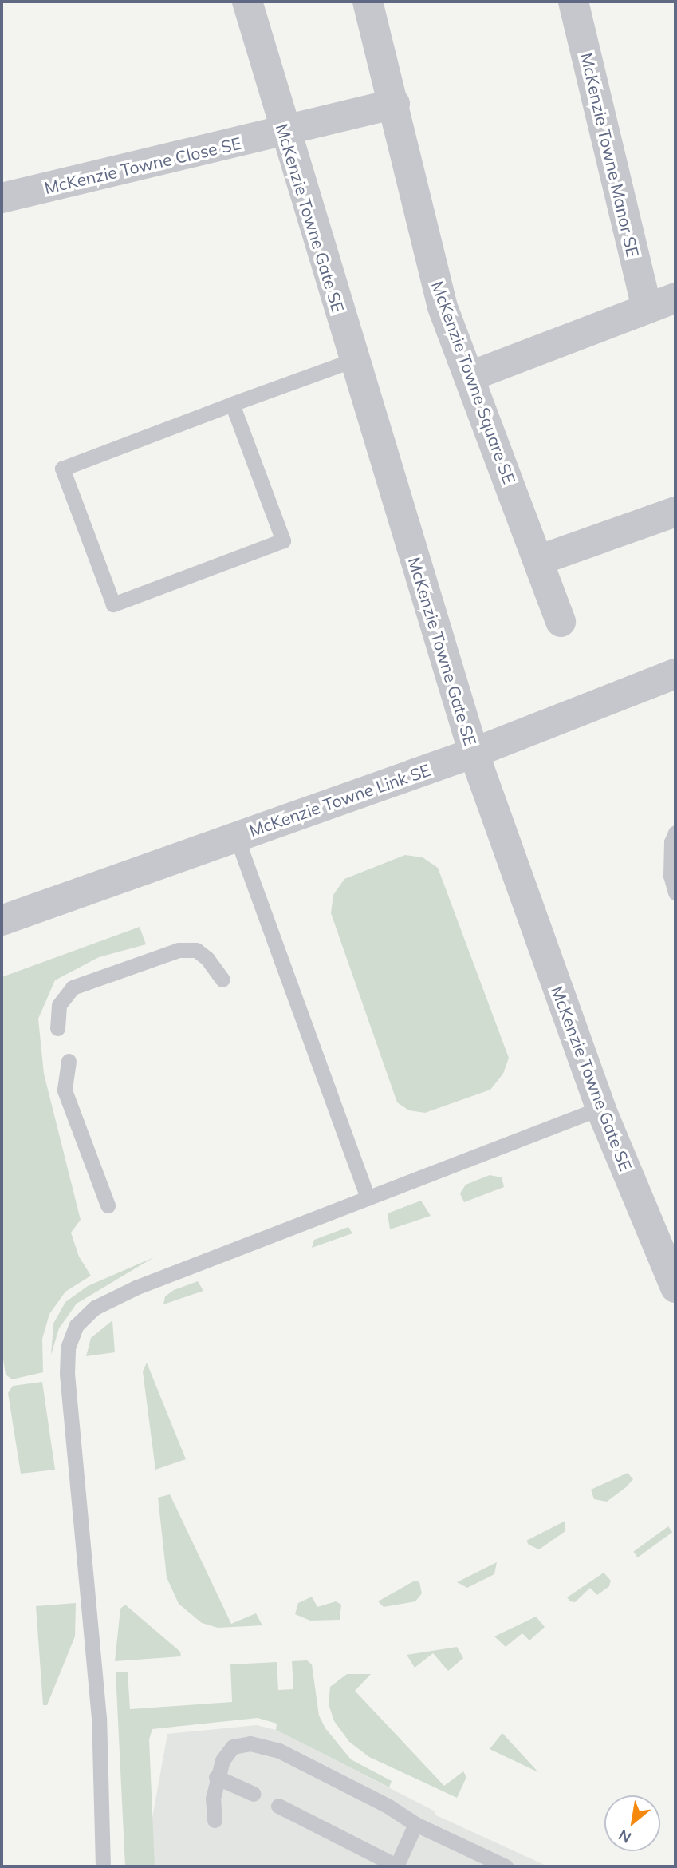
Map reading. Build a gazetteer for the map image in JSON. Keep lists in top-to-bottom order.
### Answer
{
  "streets": {
    "street": [
      "McKenzie Towne Manor SE",
      "McKenzie Towne Close SE",
      "McKenzie Towne Gate SE",
      "McKenzie Towne Square SE",
      "McKenzie Towne Link SE"
    ]
  },
  "crossings": [
    ["McKenzie Towne Close SE", "McKenzie Towne Gate SE"],
    ["McKenzie Towne Gate SE", "McKenzie Towne Link SE"]
  ],
  "north": "bottom left"
}
